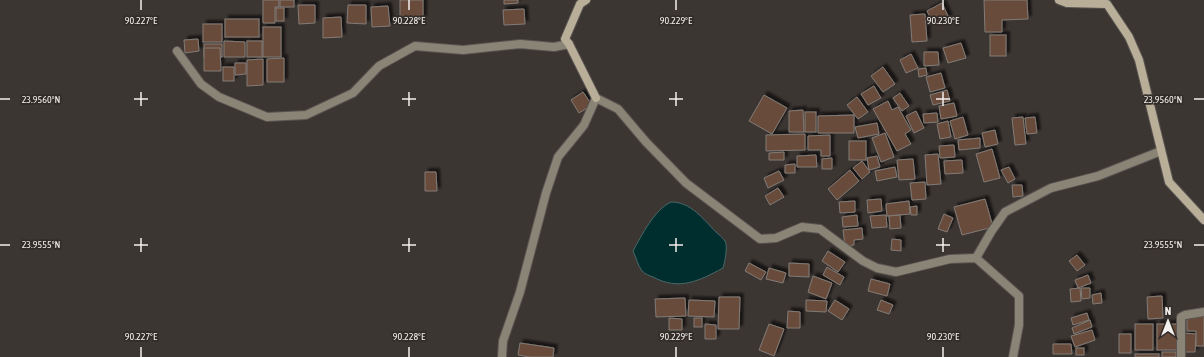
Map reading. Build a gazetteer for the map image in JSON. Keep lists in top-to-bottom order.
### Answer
{
  "north": "top",
  "coordinates": [
    "90.227°E",
    "90.228°E",
    "90.229°E",
    "90.230°E",
    "23.9560°N",
    "23.9555°N"
  ]
}
